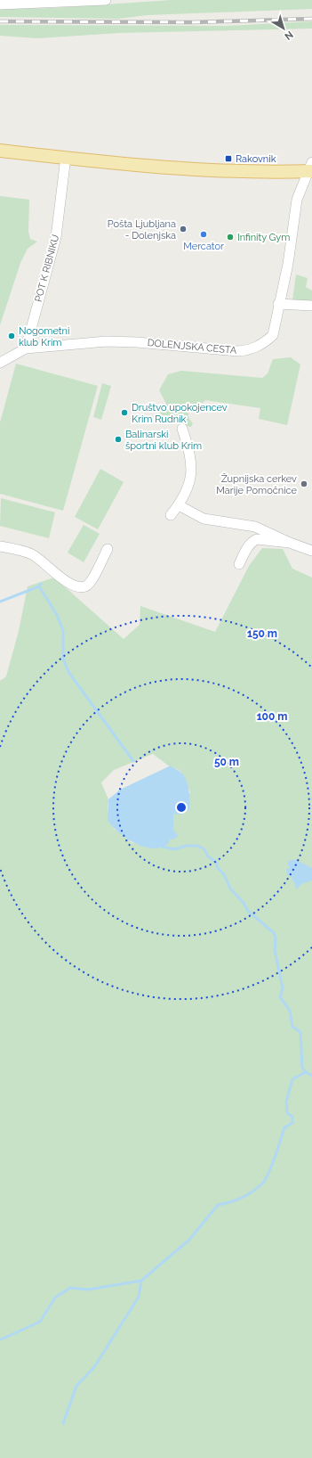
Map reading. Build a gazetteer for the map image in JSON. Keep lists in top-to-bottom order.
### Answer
{
  "streets": {
    "main road": ["DOLENJSKA CESTA"],
    "street": ["POT K RIBNIKU"]
  },
  "crossings": [
    ["POT K RIBNIKU", "DOLENJSKA CESTA"]
  ],
  "places": {
    "transit": ["Rakovnik"],
    "other": [
      "Pošta Ljubljana - Dolenjska",
      "Mercator",
      "Infinity Gym",
      "Nogometni klub Krim",
      "Društvo upokojencev Krim Rudnik",
      "Balinarski športni klub Krim",
      "Župnijska cerkev Marije Pomočnice"
    ]
  },
  "north": "bottom right",
  "rings": ["150 m", "100 m", "50 m"]
}
